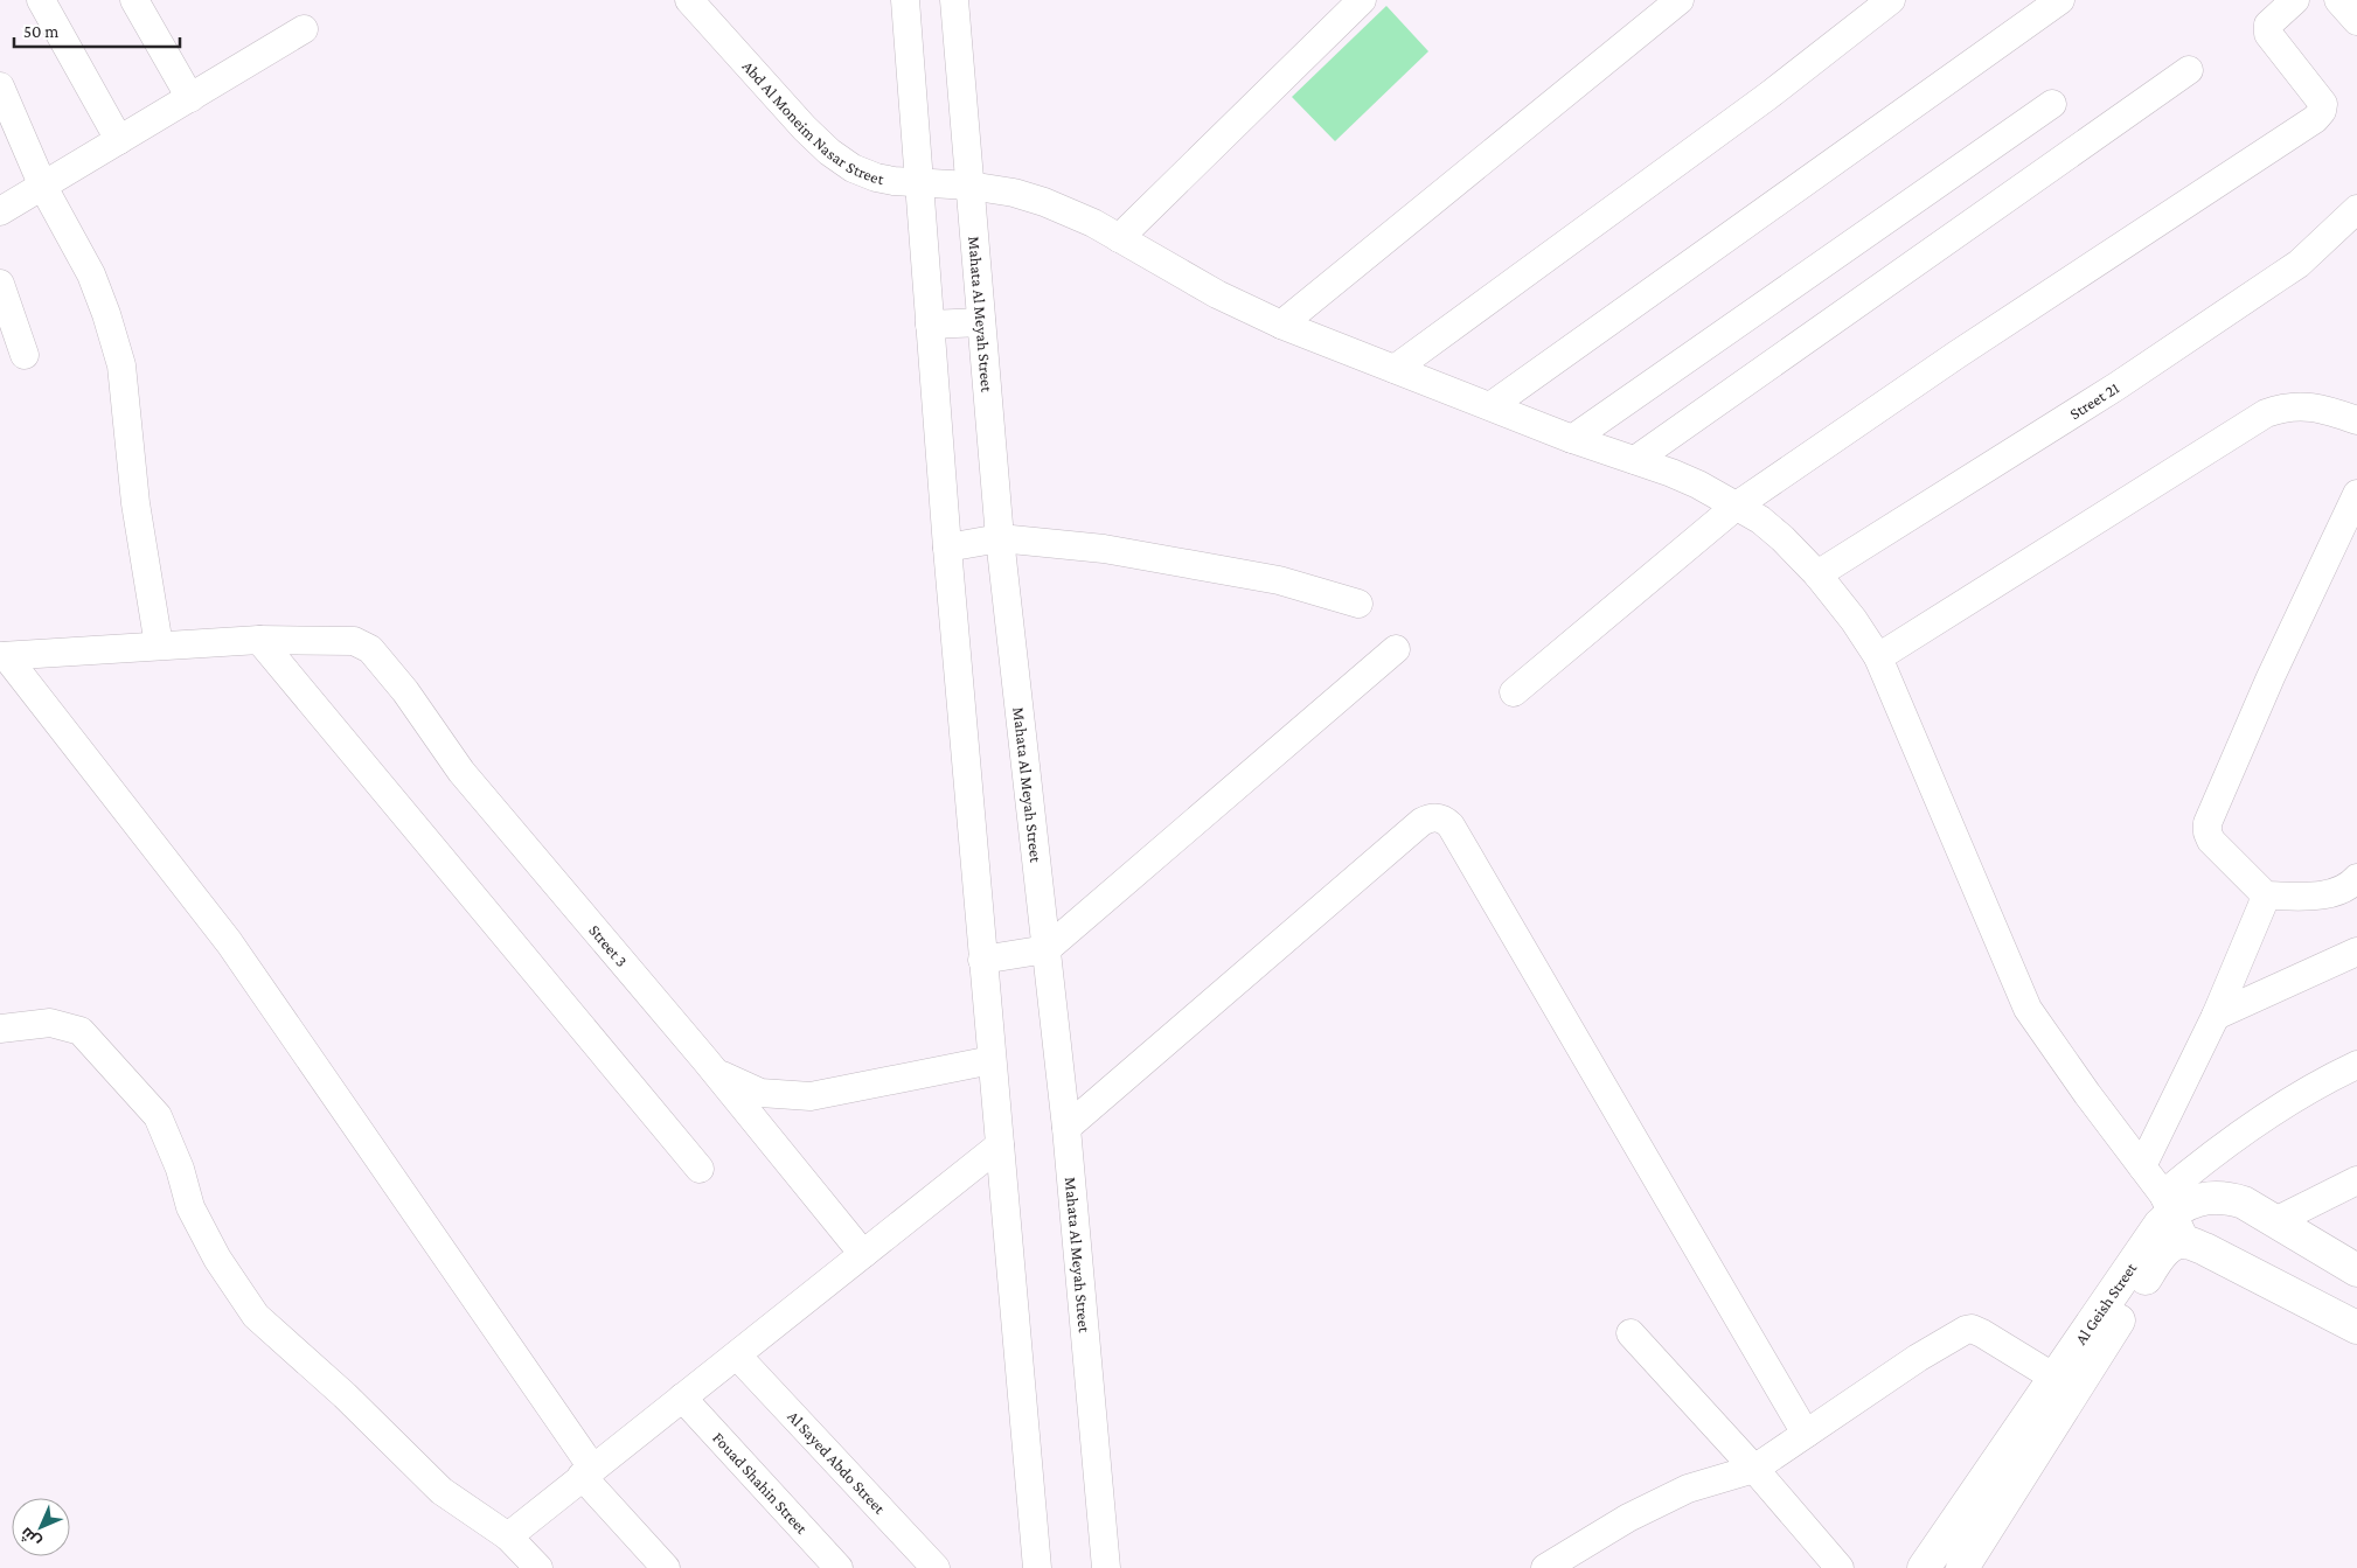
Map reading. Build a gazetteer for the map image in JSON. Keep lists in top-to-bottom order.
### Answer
{
  "streets": {
    "main road": ["Al Geish Street"],
    "street": [
      "Abd Al Moneim Nasar Street",
      "Mahata Al Meyah Street",
      "Street 21",
      "Street 3",
      "Al Sayed Abdo Street",
      "Fouad Shahin Street"
    ]
  },
  "crossings": [
    ["Abd Al Moneim Nasar Street", "Mahata Al Meyah Street"],
    ["Abd Al Moneim Nasar Street", "Street 21"],
    ["Abd Al Moneim Nasar Street", "Al Geish Street"]
  ],
  "scale_bar": "50 m",
  "north": "bottom left"
}
